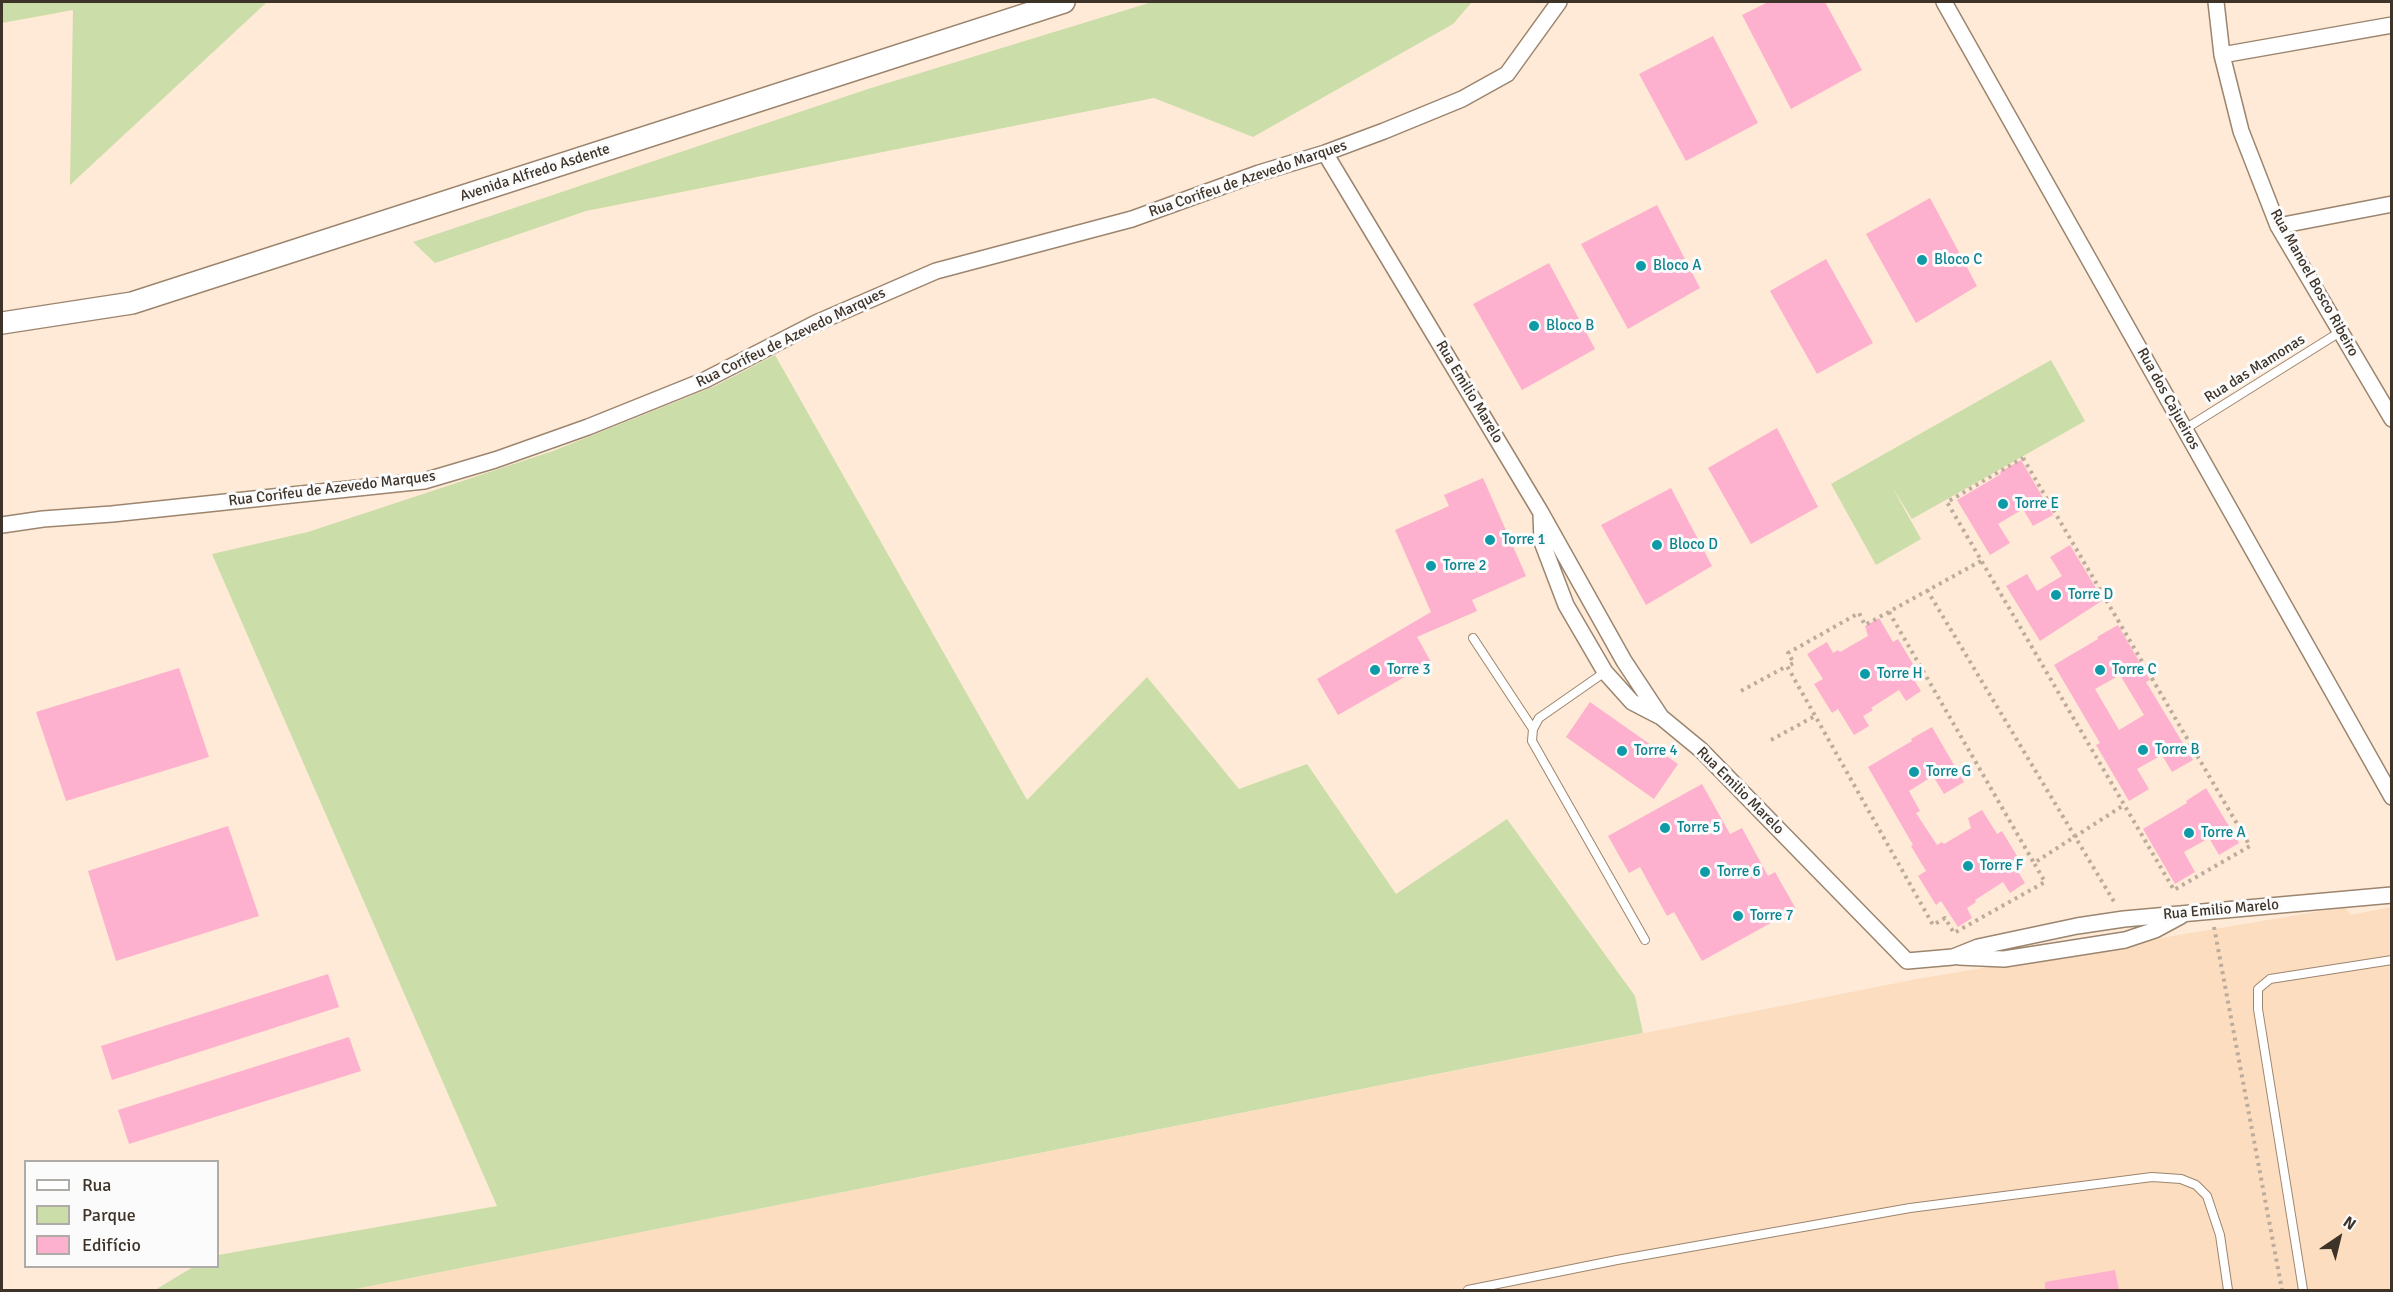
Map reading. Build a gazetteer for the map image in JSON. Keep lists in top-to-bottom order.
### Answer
{
  "streets": {
    "street": [
      "Avenida Alfredo Asdente",
      "Rua Corifeu de Azevedo Marques",
      "Rua Manoel Bosco Ribeiro",
      "Rua Emilio Marelo",
      "Rua dos Cajueiros"
    ],
    "lane": ["Rua das Mamonas"]
  },
  "crossings": [
    ["Rua Corifeu de Azevedo Marques", "Rua Emilio Marelo"],
    ["Rua Manoel Bosco Ribeiro", "Rua das Mamonas"],
    ["Rua das Mamonas", "Rua dos Cajueiros"]
  ],
  "places": [
    "Bloco C",
    "Bloco A",
    "Bloco B",
    "Torre E",
    "Torre 1",
    "Bloco D",
    "Torre 2",
    "Torre D",
    "Torre 3",
    "Torre C",
    "Torre H",
    "Torre B",
    "Torre 4",
    "Torre G",
    "Torre 5",
    "Torre A",
    "Torre F",
    "Torre 6",
    "Torre 7"
  ],
  "legend": ["Rua", "Parque", "Edifício"],
  "north": "top right"
}
